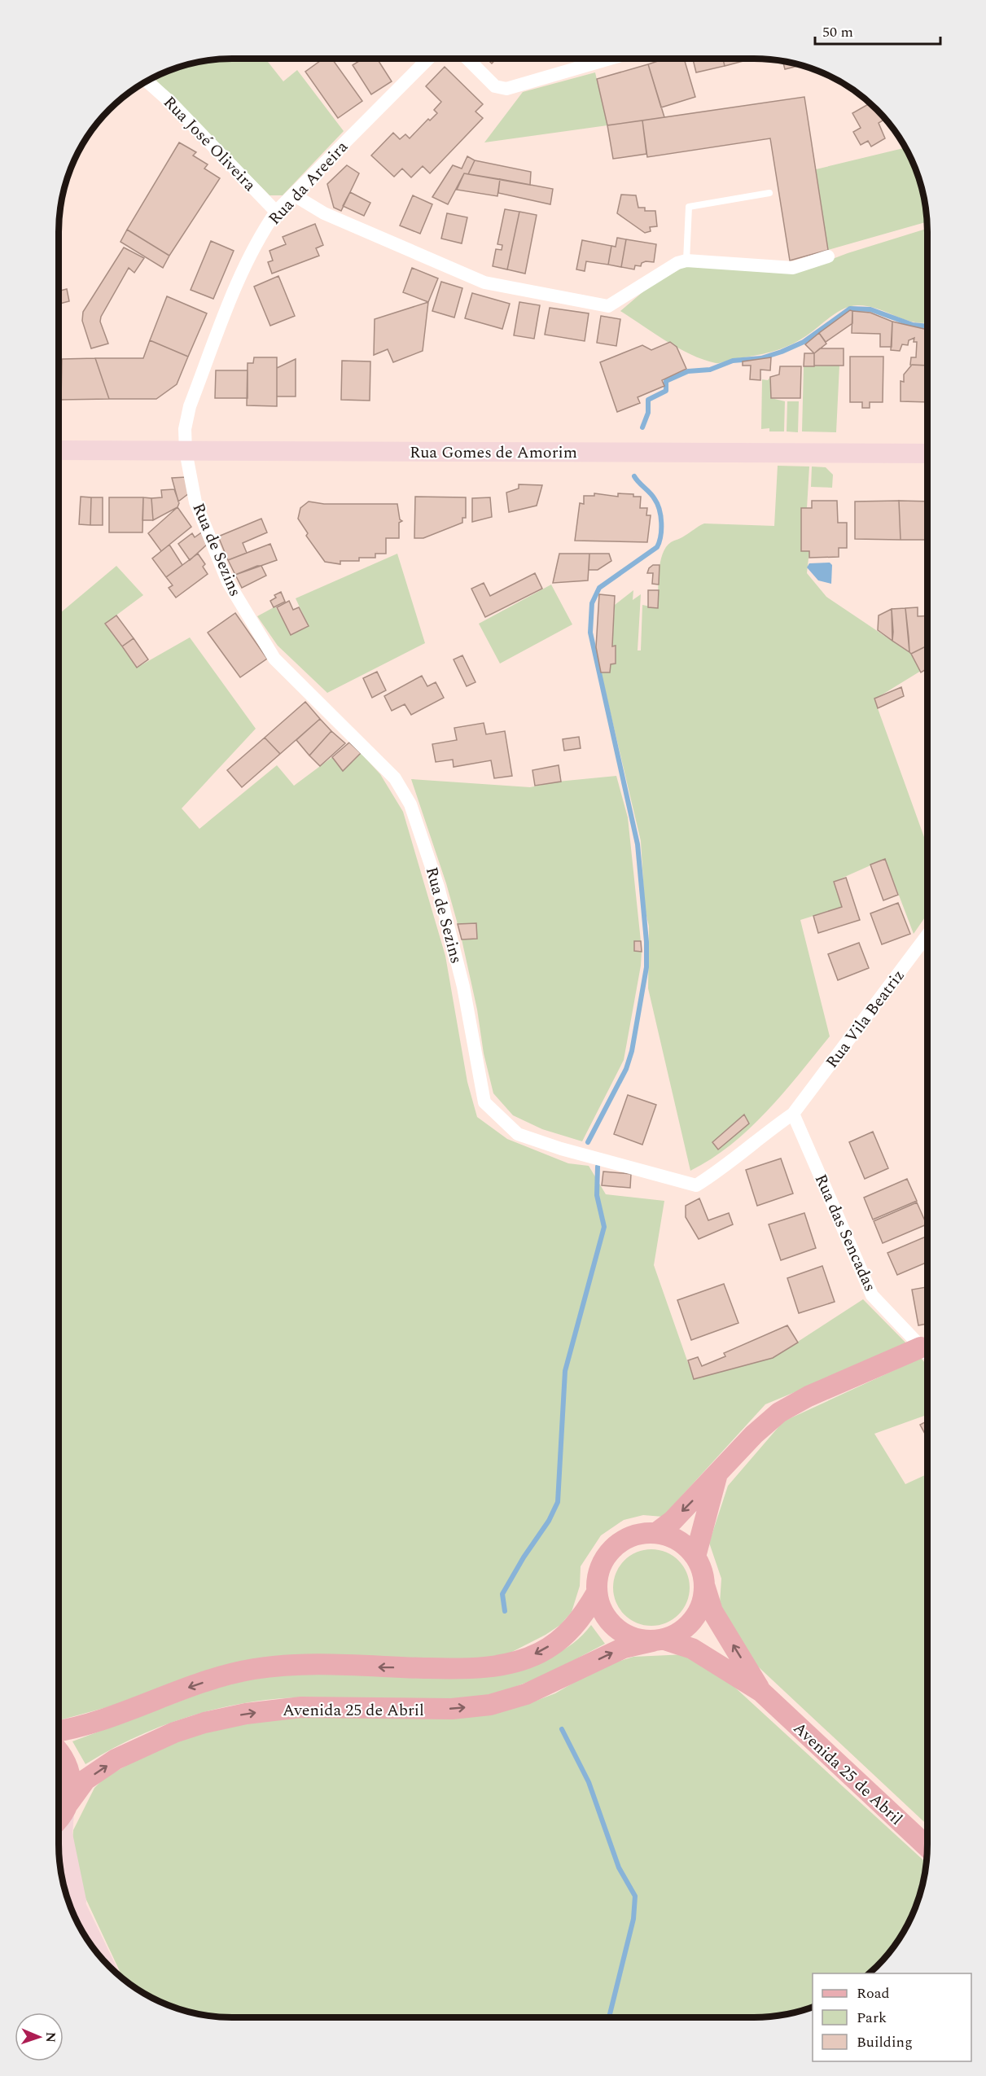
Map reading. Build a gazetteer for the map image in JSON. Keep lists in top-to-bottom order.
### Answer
{
  "streets": {
    "main road": ["Rua Gomes de Amorim", "Avenida 25 de Abril"],
    "street": [
      "Rua José Oliveira",
      "Rua da Areeira",
      "Rua de Sezins",
      "Rua Vila Beatriz",
      "Rua das Sencadas"
    ]
  },
  "crossings": [
    ["Rua José Oliveira", "Rua da Areeira"],
    ["Rua da Areeira", "Rua Gomes de Amorim"],
    ["Rua da Areeira", "Rua de Sezins"],
    ["Rua Gomes de Amorim", "Rua de Sezins"],
    ["Rua de Sezins", "Rua Vila Beatriz"],
    ["Rua de Sezins", "Rua das Sencadas"],
    ["Rua Vila Beatriz", "Rua das Sencadas"]
  ],
  "legend": ["Road", "Park", "Building"],
  "scale_bar": "50 m",
  "north": "right"
}
